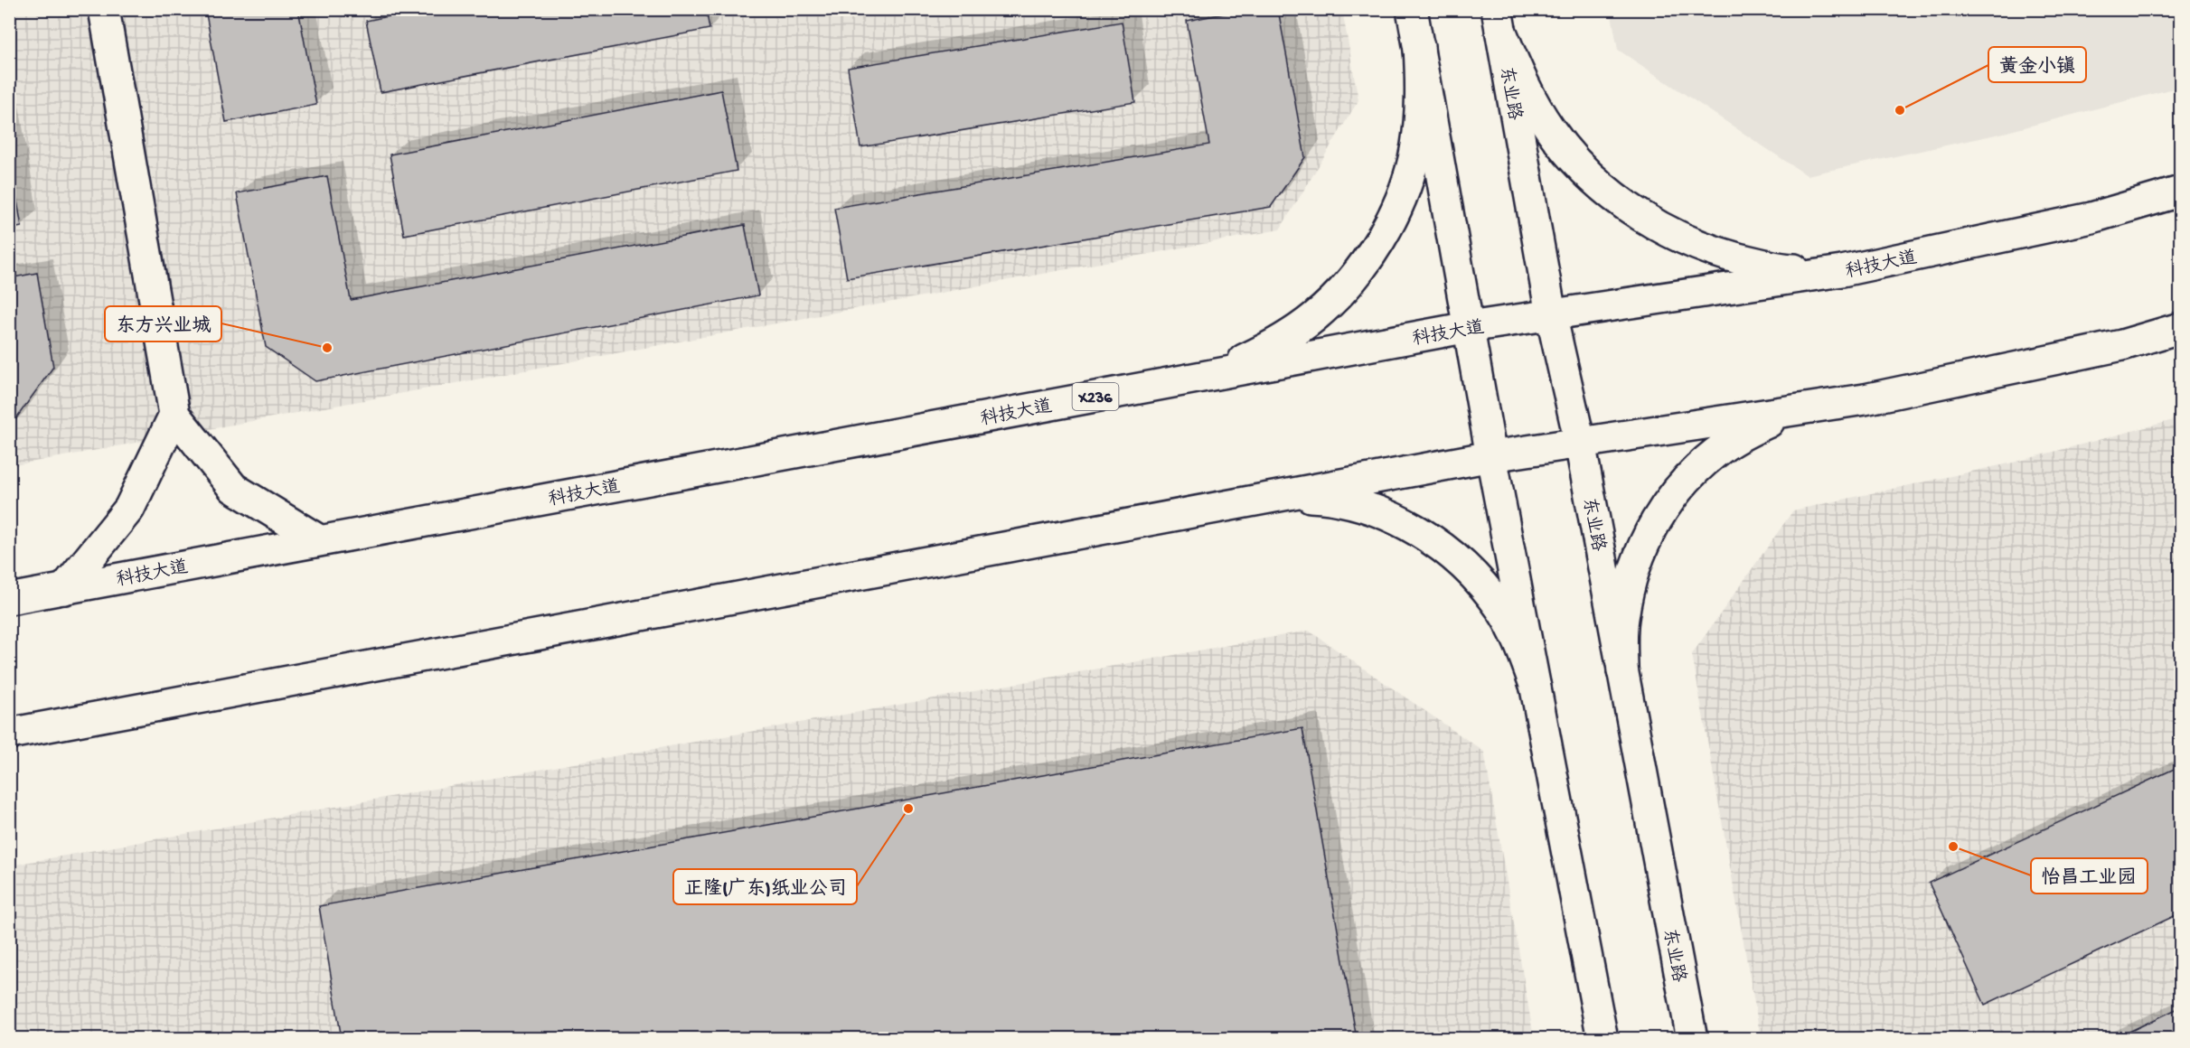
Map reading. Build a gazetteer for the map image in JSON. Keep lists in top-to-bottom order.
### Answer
{
  "streets": {
    "main road": ["东业路", "科技大道", "X236"]
  },
  "crossings": [
    ["东业路", "科技大道"]
  ],
  "places": [
    "黄金小镇",
    "东方兴业城",
    "正隆(广东)纸业公司",
    "怡昌工业园"
  ]
}
